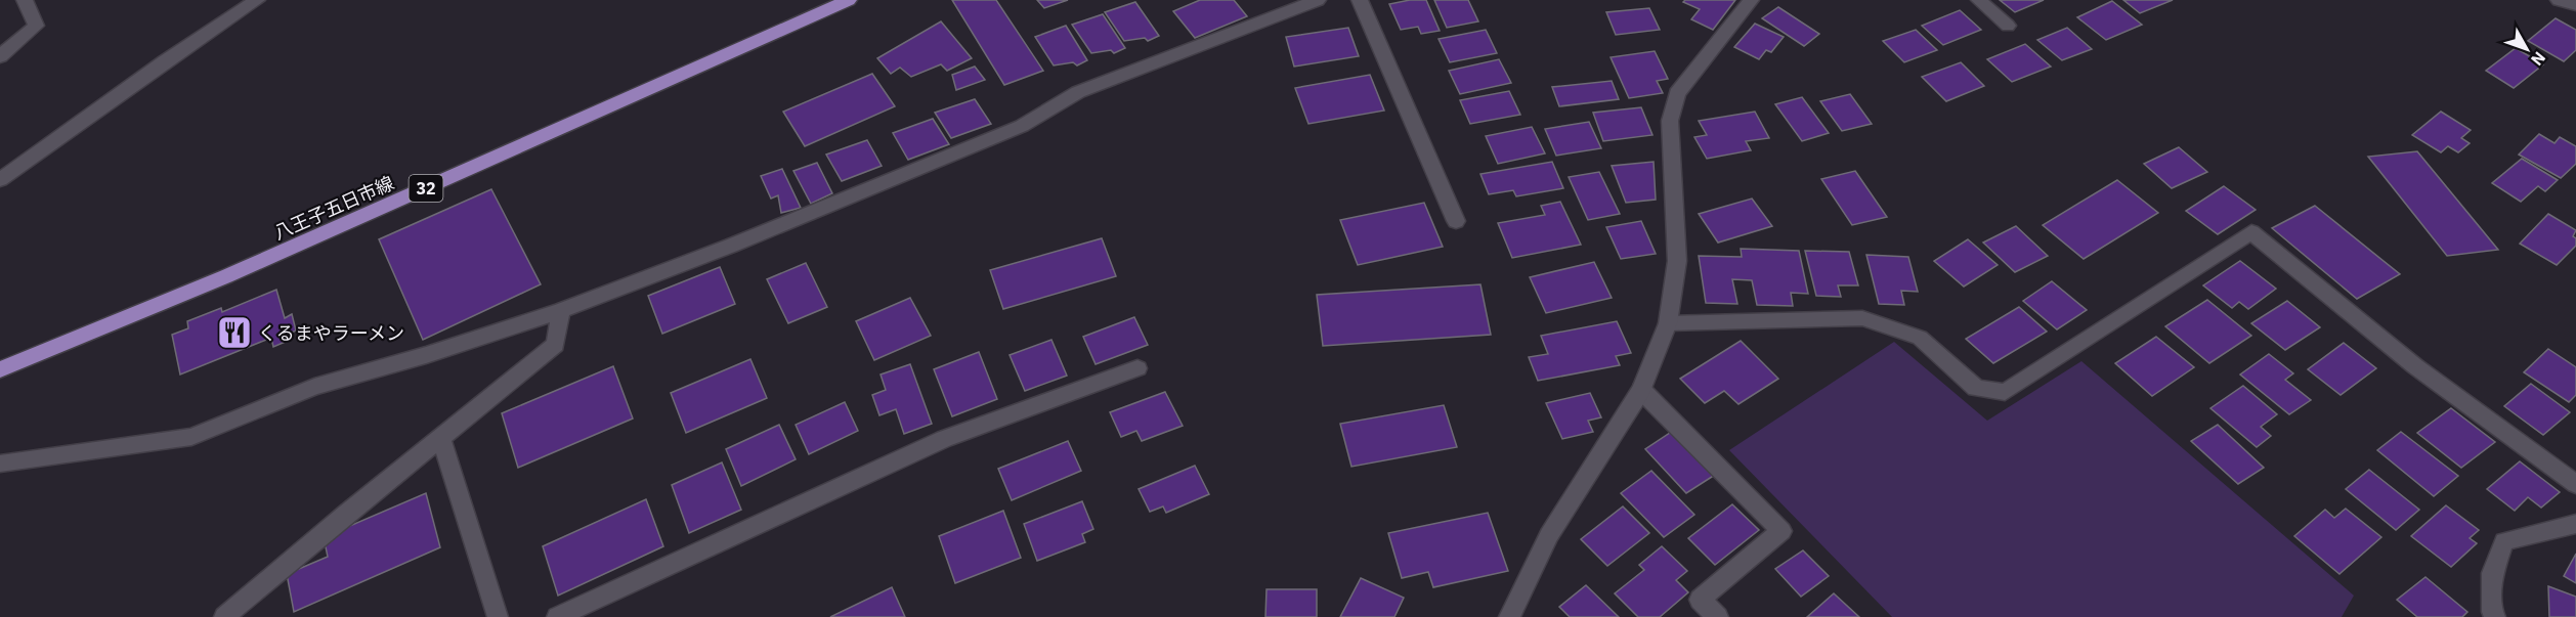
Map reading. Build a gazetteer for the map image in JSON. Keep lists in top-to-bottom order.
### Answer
{
  "streets": {
    "main road": ["32", "八王子五日市線"]
  },
  "places": {
    "restaurant": ["くるまやラーメン"]
  },
  "north": "bottom right"
}
